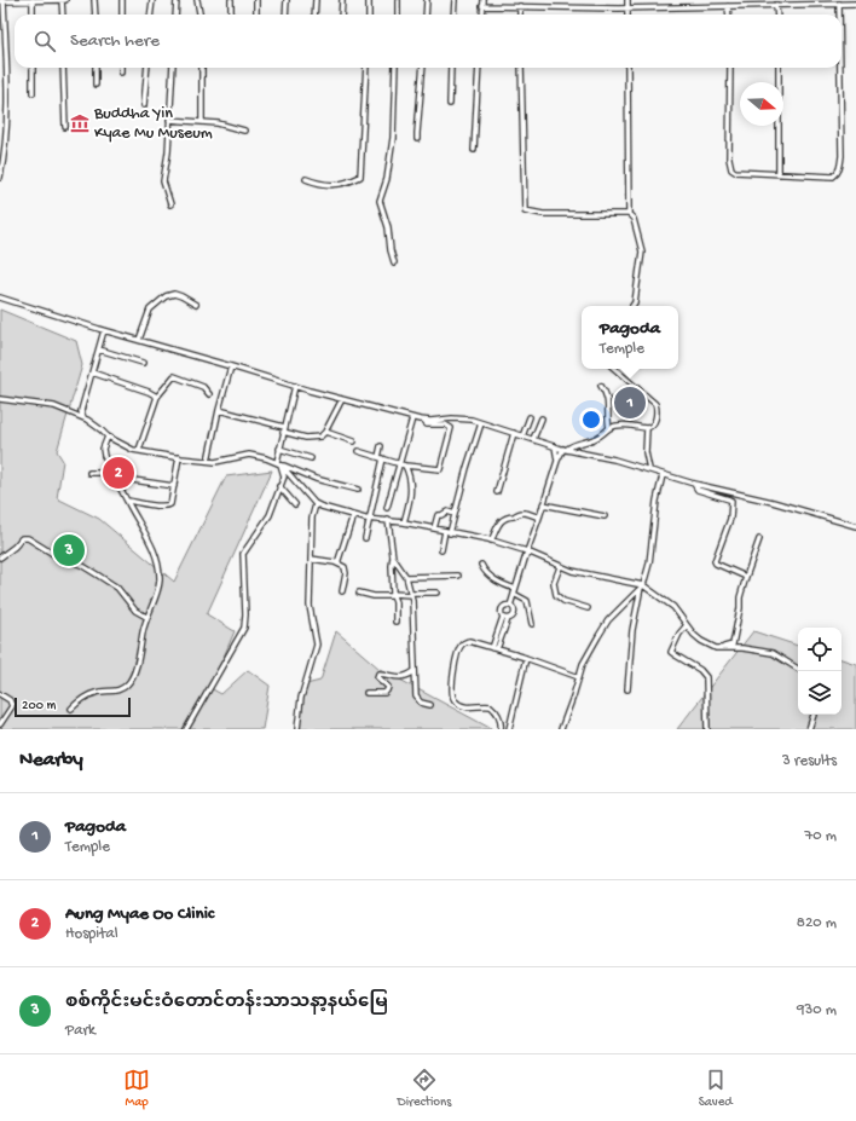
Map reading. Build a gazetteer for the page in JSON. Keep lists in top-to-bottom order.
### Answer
{
  "places": {
    "museum": ["Buddha Yin Kyae Mu Museum"]
  },
  "scale_bar": "200 m",
  "north": "right",
  "page": {
    "search": "Search here",
    "popup": ["Pagoda", "Temple"],
    "pins": ["1", "2", "3"],
    "scale": "200 m",
    "heading": ["Nearby", "3 results"],
    "list": [
      {
        "mark": "1",
        "name": "Pagoda",
        "note": "Temple",
        "value": "70 m"
      },
      {
        "mark": "2",
        "name": "Aung Myae Oo Clinic",
        "note": "Hospital",
        "value": "820 m"
      },
      {
        "mark": "3",
        "name": "စစ်ကိုင်းမင်းဝံတောင်တန်းသာသနာ့နယ်မြေ",
        "note": "Park",
        "value": "930 m"
      }
    ],
    "nav": ["Map", "Directions", "Saved"]
  }
}
